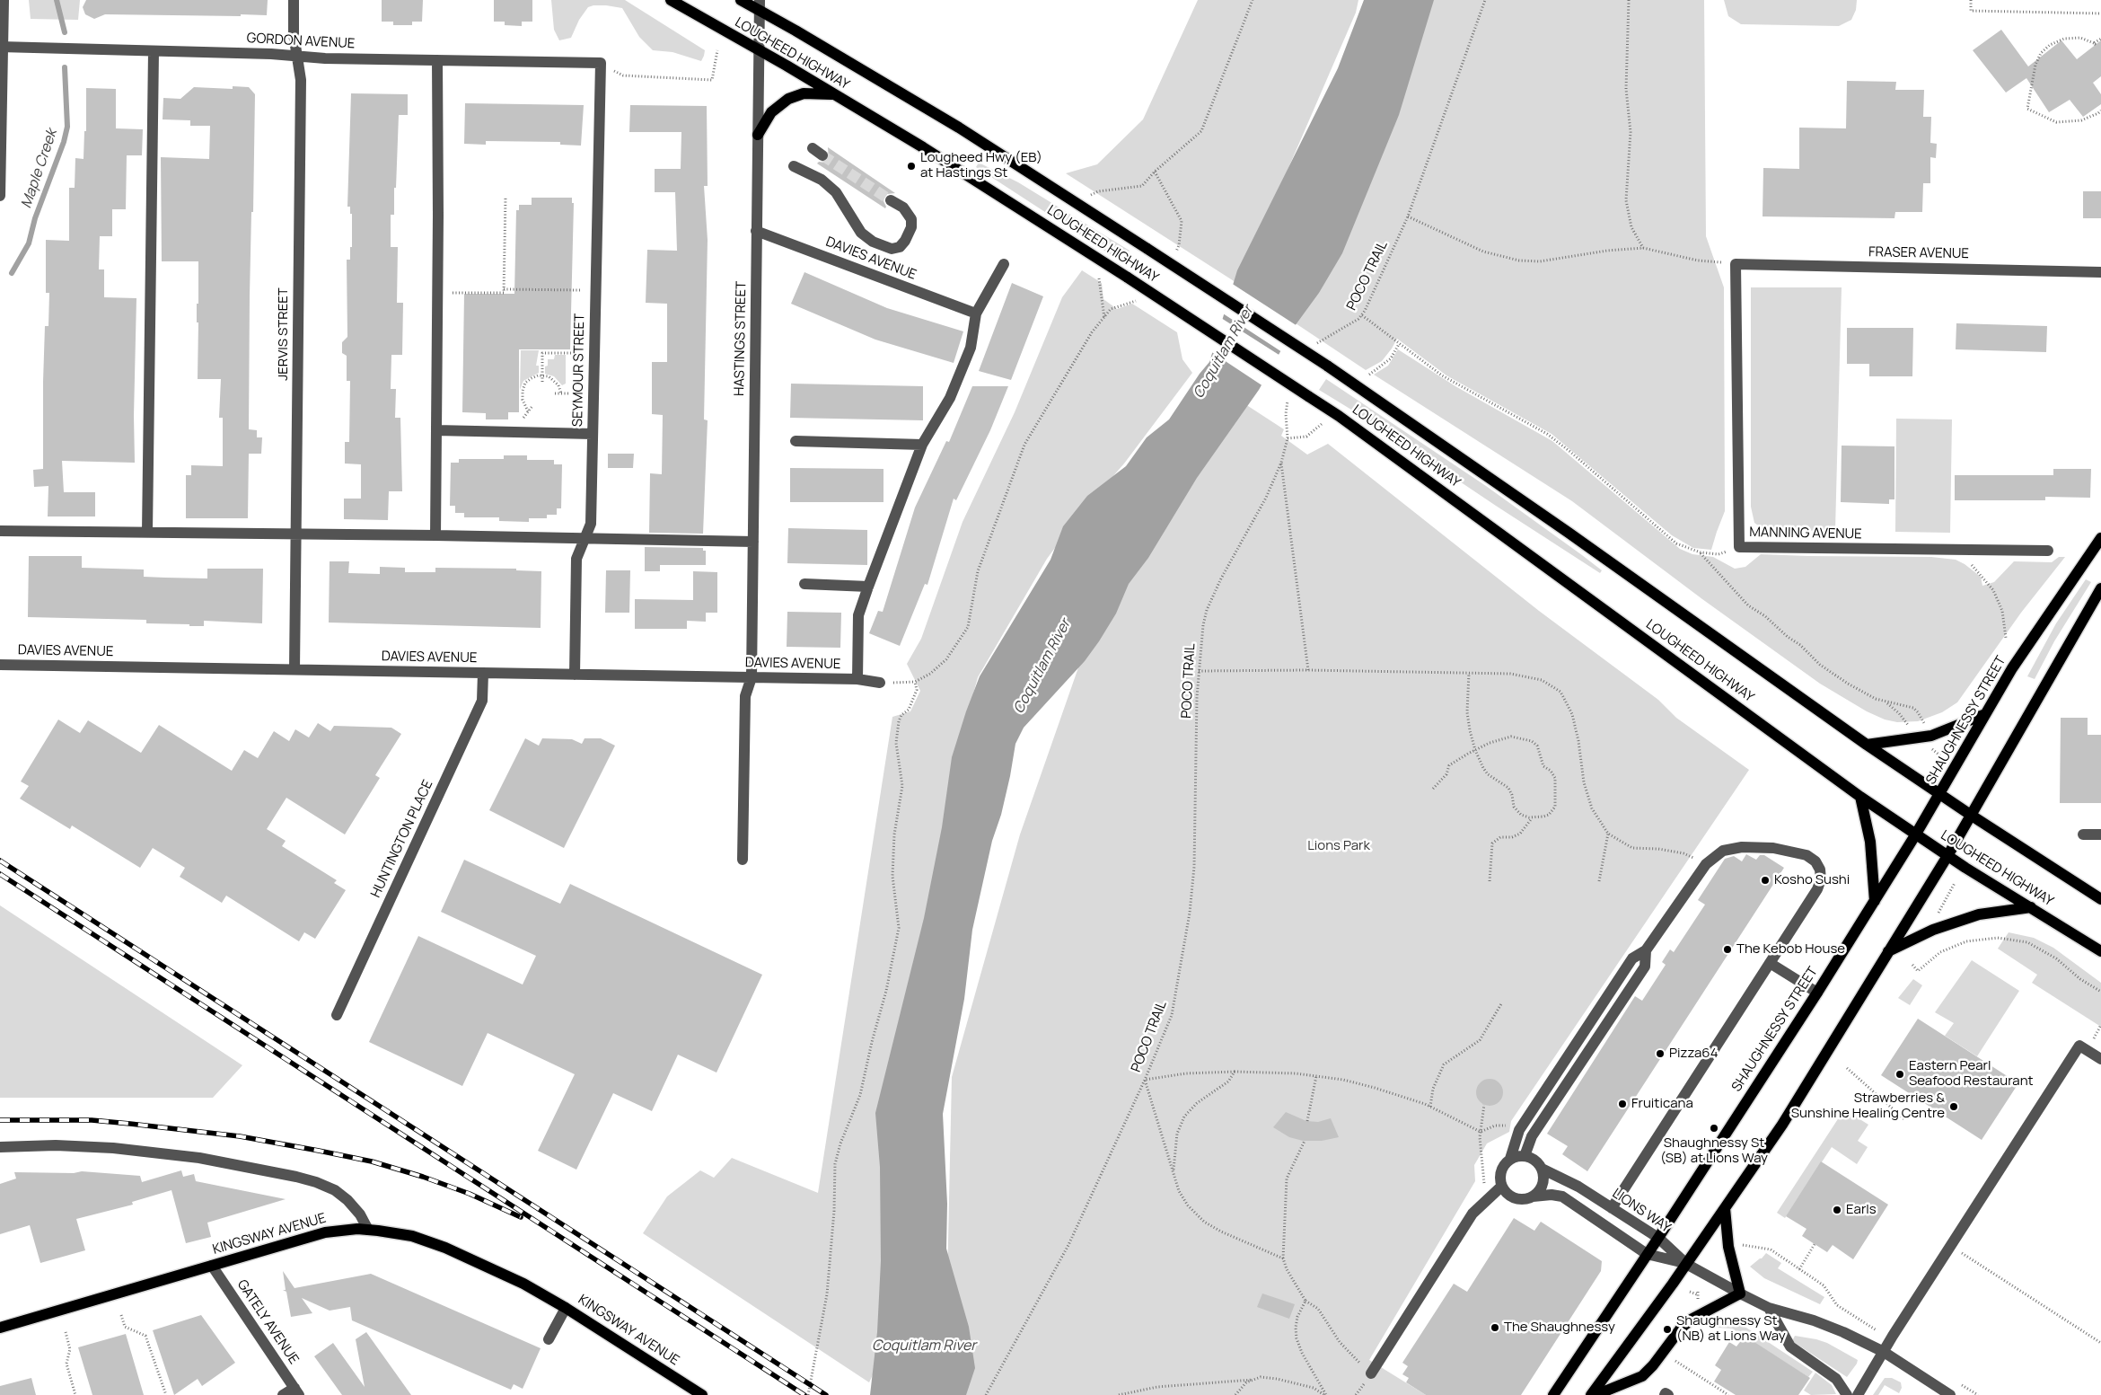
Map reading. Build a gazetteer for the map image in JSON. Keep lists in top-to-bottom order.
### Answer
{
  "streets": {
    "main road": ["LOUGHEED HIGHWAY", "SHAUGHNESSY STREET", "KINGSWAY AVENUE"],
    "street": [
      "GORDON AVENUE",
      "FRASER AVENUE",
      "DAVIES AVENUE",
      "JERVIS STREET",
      "HASTINGS STREET",
      "SEYMOUR STREET",
      "MANNING AVENUE",
      "HUNTINGTON PLACE",
      "LIONS WAY",
      "GATELY AVENUE"
    ],
    "path": ["POCO TRAIL"]
  },
  "crossings": [
    ["GORDON AVENUE", "JERVIS STREET"],
    ["GORDON AVENUE", "SEYMOUR STREET"],
    ["LOUGHEED HIGHWAY", "HASTINGS STREET"],
    ["LOUGHEED HIGHWAY", "SHAUGHNESSY STREET"],
    ["FRASER AVENUE", "MANNING AVENUE"],
    ["DAVIES AVENUE", "JERVIS STREET"],
    ["DAVIES AVENUE", "HASTINGS STREET"],
    ["DAVIES AVENUE", "SEYMOUR STREET"],
    ["DAVIES AVENUE", "HUNTINGTON PLACE"],
    ["SHAUGHNESSY STREET", "LIONS WAY"],
    ["KINGSWAY AVENUE", "GATELY AVENUE"]
  ],
  "water": ["Maple Creek", "Coquitlam River"],
  "parks": ["Lions Park"],
  "places": [
    "Lougheed Hwy (EB) at Hastings St",
    "Kosho Sushi",
    "The Kebob House",
    "Pizza64",
    "Eastern Pearl Seafood Restaurant",
    "Fruiticana",
    "Strawberries & Sunshine Healing Centre",
    "Shaughnessy St (SB) at Lions Way",
    "Earls",
    "The Shaughnessy",
    "Shaughnessy St (NB) at Lions Way"
  ]
}
